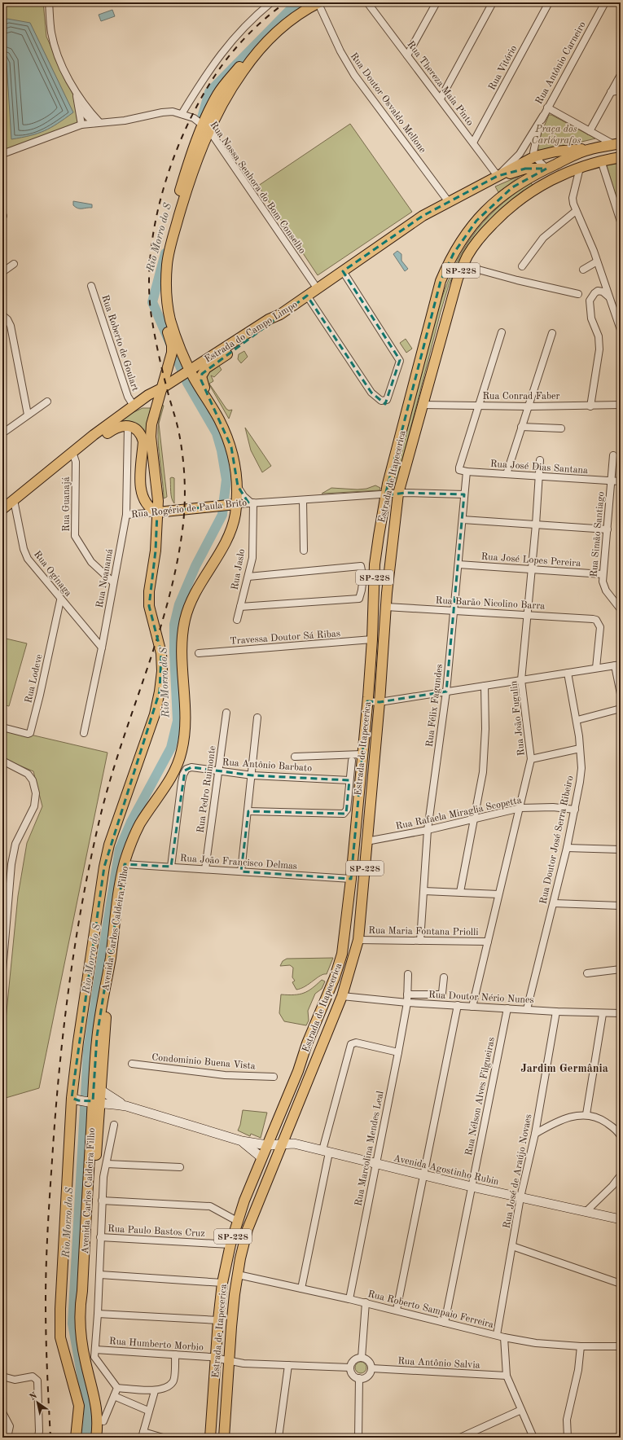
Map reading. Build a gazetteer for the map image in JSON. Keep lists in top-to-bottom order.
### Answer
{
  "streets": {
    "main road": [
      "SP-228",
      "Estrada do Campo Limpo",
      "Estrada de Itapecerica",
      "Rua Rogério de Paula Brito",
      "Avenida Carlos Caldeira Filho",
      "Avenida Agostinho Rubin"
    ],
    "street": [
      "Rua Antônio Carneiro",
      "Rua Vitório",
      "Rua Thereza Maia Pinto",
      "Rua Doutor Osvaldo Mellone",
      "Rua Nossa Senhora do Bom Conselho",
      "Rua Roberto de Goulart",
      "Rua Conrad Faber",
      "Rua José Dias Santana",
      "Rua Guanajá",
      "Rua Simão Santiago",
      "Rua José Lopes Pereira",
      "Rua Jaslo",
      "Rua Oginaga",
      "Rua Noanamá",
      "Rua Barão Nicolino Barra",
      "Travessa Doutor Sá Ribas",
      "Rua Lodeve",
      "Rua Félix Fagundes",
      "Rua João Fugulin",
      "Rua Antônio Barbato",
      "Rua Pedro Ruimonte",
      "Rua Rafaela Miraglia Scopetta",
      "Rua Doutor José Serra Ribeiro",
      "Rua João Francisco Delmas",
      "Rua Maria Fontana Priolli",
      "Rua Doutor Nério Nunes",
      "Condominio Buena Vista",
      "Rua Nélson Alves Filgueiras",
      "Rua Marcolina Mendes Leal",
      "Rua José de Araújo Novaes",
      "Rua Paulo Bastos Cruz",
      "Rua Roberto Sampaio Ferreira",
      "Rua Humberto Morbio",
      "Rua Antônio Salvia"
    ]
  },
  "crossings": [
    ["Rua Antônio Carneiro", "Rua Thereza Maia Pinto"],
    ["Rua Antônio Carneiro", "Estrada do Campo Limpo"],
    ["Rua Vitório", "Rua Thereza Maia Pinto"],
    ["Rua Thereza Maia Pinto", "Estrada do Campo Limpo"],
    ["Rua Doutor Osvaldo Mellone", "Estrada do Campo Limpo"],
    ["Rua Doutor Osvaldo Mellone", "Avenida Carlos Caldeira Filho"],
    ["Rua Nossa Senhora do Bom Conselho", "Estrada do Campo Limpo"],
    ["Rua Nossa Senhora do Bom Conselho", "Avenida Carlos Caldeira Filho"],
    ["Estrada do Campo Limpo", "Rua Roberto de Goulart"],
    ["Estrada do Campo Limpo", "Estrada de Itapecerica"],
    ["Estrada do Campo Limpo", "Rua Guanajá"],
    ["Estrada do Campo Limpo", "Rua Oginaga"],
    ["Estrada do Campo Limpo", "Avenida Carlos Caldeira Filho"],
    ["Rua Conrad Faber", "Estrada de Itapecerica"],
    ["Rua José Dias Santana", "Rua Simão Santiago"],
    ["Rua José Dias Santana", "Rua Félix Fagundes"],
    ["Rua José Dias Santana", "Rua João Fugulin"],
    ["Estrada de Itapecerica", "Rua Rogério de Paula Brito"],
    ["Estrada de Itapecerica", "Rua Barão Nicolino Barra"],
    ["Estrada de Itapecerica", "Travessa Doutor Sá Ribas"],
    ["Estrada de Itapecerica", "Rua Rafaela Miraglia Scopetta"],
    ["Estrada de Itapecerica", "Rua João Francisco Delmas"],
    ["Estrada de Itapecerica", "Rua Maria Fontana Priolli"],
    ["Estrada de Itapecerica", "Rua Doutor Nério Nunes"],
    ["Estrada de Itapecerica", "Avenida Agostinho Rubin"],
    ["Estrada de Itapecerica", "Rua Paulo Bastos Cruz"],
    ["Estrada de Itapecerica", "Rua Roberto Sampaio Ferreira"],
    ["Estrada de Itapecerica", "Rua Humberto Morbio"],
    ["Rua Guanajá", "Rua Noanamá"],
    ["Rua Rogério de Paula Brito", "Rua Jaslo"],
    ["Rua Rogério de Paula Brito", "Rua Noanamá"],
    ["Rua Rogério de Paula Brito", "Rua Félix Fagundes"],
    ["Rua Rogério de Paula Brito", "Avenida Carlos Caldeira Filho"],
    ["Rua Simão Santiago", "Rua José Lopes Pereira"],
    ["Rua José Lopes Pereira", "Rua Félix Fagundes"],
    ["Rua José Lopes Pereira", "Rua João Fugulin"],
    ["Rua Oginaga", "Rua Noanamá"],
    ["Rua Oginaga", "Rua Lodeve"],
    ["Rua Barão Nicolino Barra", "Rua Félix Fagundes"],
    ["Rua Barão Nicolino Barra", "Rua João Fugulin"],
    ["Rua Félix Fagundes", "Rua Rafaela Miraglia Scopetta"],
    ["Rua Félix Fagundes", "Rua Maria Fontana Priolli"],
    ["Rua João Fugulin", "Rua Rafaela Miraglia Scopetta"],
    ["Rua João Fugulin", "Rua Maria Fontana Priolli"],
    ["Rua João Fugulin", "Rua Doutor Nério Nunes"],
    ["Rua Antônio Barbato", "Rua Pedro Ruimonte"],
    ["Rua Antônio Barbato", "Rua João Francisco Delmas"],
    ["Rua Pedro Ruimonte", "Rua João Francisco Delmas"],
    ["Rua Rafaela Miraglia Scopetta", "Rua Doutor José Serra Ribeiro"],
    ["Rua Doutor José Serra Ribeiro", "Rua Doutor Nério Nunes"],
    ["Rua João Francisco Delmas", "Avenida Carlos Caldeira Filho"],
    ["Rua Doutor Nério Nunes", "Rua Nélson Alves Filgueiras"],
    ["Rua Doutor Nério Nunes", "Rua Marcolina Mendes Leal"],
    ["Rua Doutor Nério Nunes", "Rua José de Araújo Novaes"],
    ["Rua Nélson Alves Filgueiras", "Avenida Agostinho Rubin"],
    ["Rua Nélson Alves Filgueiras", "Rua Roberto Sampaio Ferreira"],
    ["Rua Marcolina Mendes Leal", "Avenida Agostinho Rubin"],
    ["Rua Marcolina Mendes Leal", "Rua Roberto Sampaio Ferreira"],
    ["Avenida Agostinho Rubin", "Rua José de Araújo Novaes"],
    ["Rua José de Araújo Novaes", "Rua Roberto Sampaio Ferreira"]
  ],
  "districts": ["Jardim Germânia"],
  "water": ["Rio Morro do S"],
  "parks": ["Praça dos Cartógrafos"],
  "north": "top left"
}
